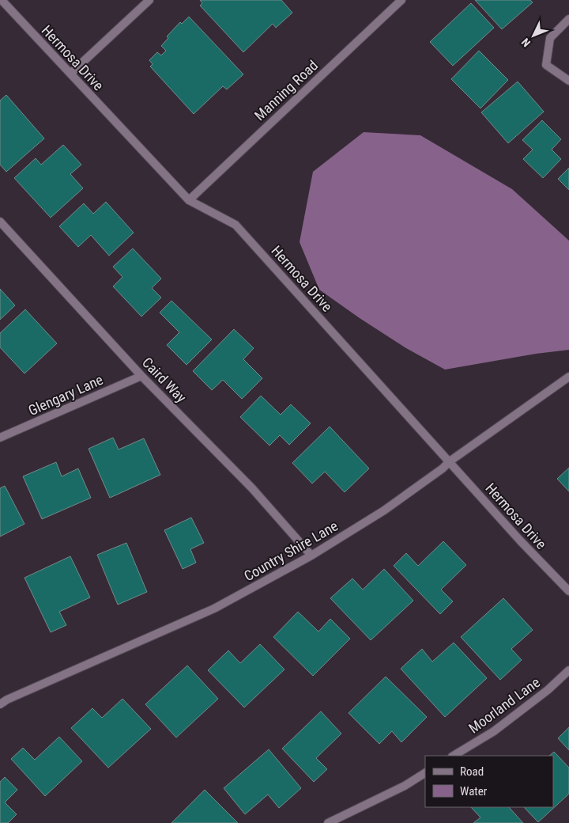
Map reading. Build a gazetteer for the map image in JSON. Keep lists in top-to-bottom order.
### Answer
{
  "streets": {
    "street": [
      "Hermosa Drive",
      "Manning Road",
      "Caird Way",
      "Glengary Lane",
      "Country Shire Lane",
      "Moorland Lane"
    ]
  },
  "crossings": [
    ["Hermosa Drive", "Manning Road"],
    ["Hermosa Drive", "Country Shire Lane"],
    ["Caird Way", "Glengary Lane"],
    ["Caird Way", "Country Shire Lane"]
  ],
  "legend": ["Road", "Water"],
  "north": "bottom left"
}
